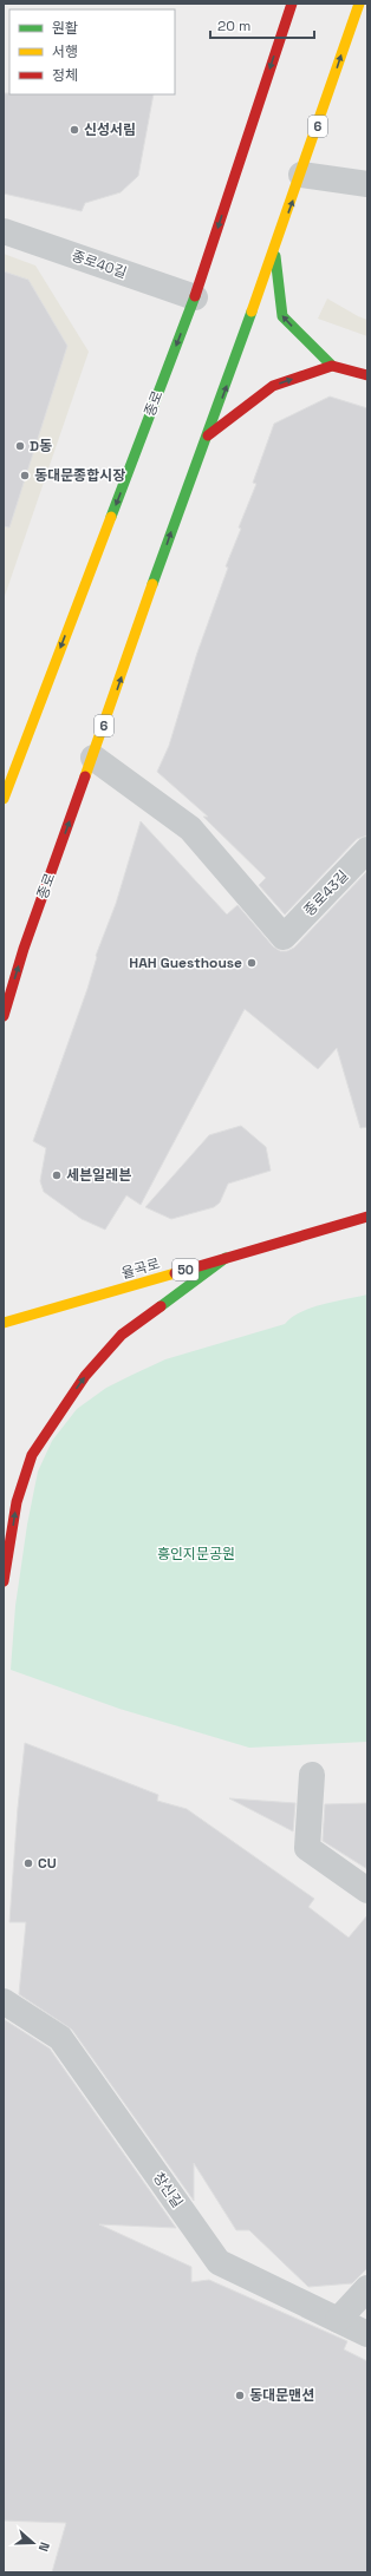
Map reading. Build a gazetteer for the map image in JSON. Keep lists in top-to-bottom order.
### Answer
{
  "streets": {
    "main road": [
      "6",
      "종로",
      "율곡로",
      "50"
    ],
    "street": ["종로40길", "종로43길", "창신길"]
  },
  "crossings": [
    ["종로40길", "종로"],
    ["종로", "종로43길"]
  ],
  "parks": ["흥인지문공원"],
  "places": [
    "신성서림",
    "D동",
    "동대문종합시장",
    "HAH Guesthouse",
    "세븐일레븐",
    "CU",
    "동대문맨션"
  ],
  "legend": ["원활", "서행", "정체"],
  "scale_bar": "20 m",
  "north": "right"
}
